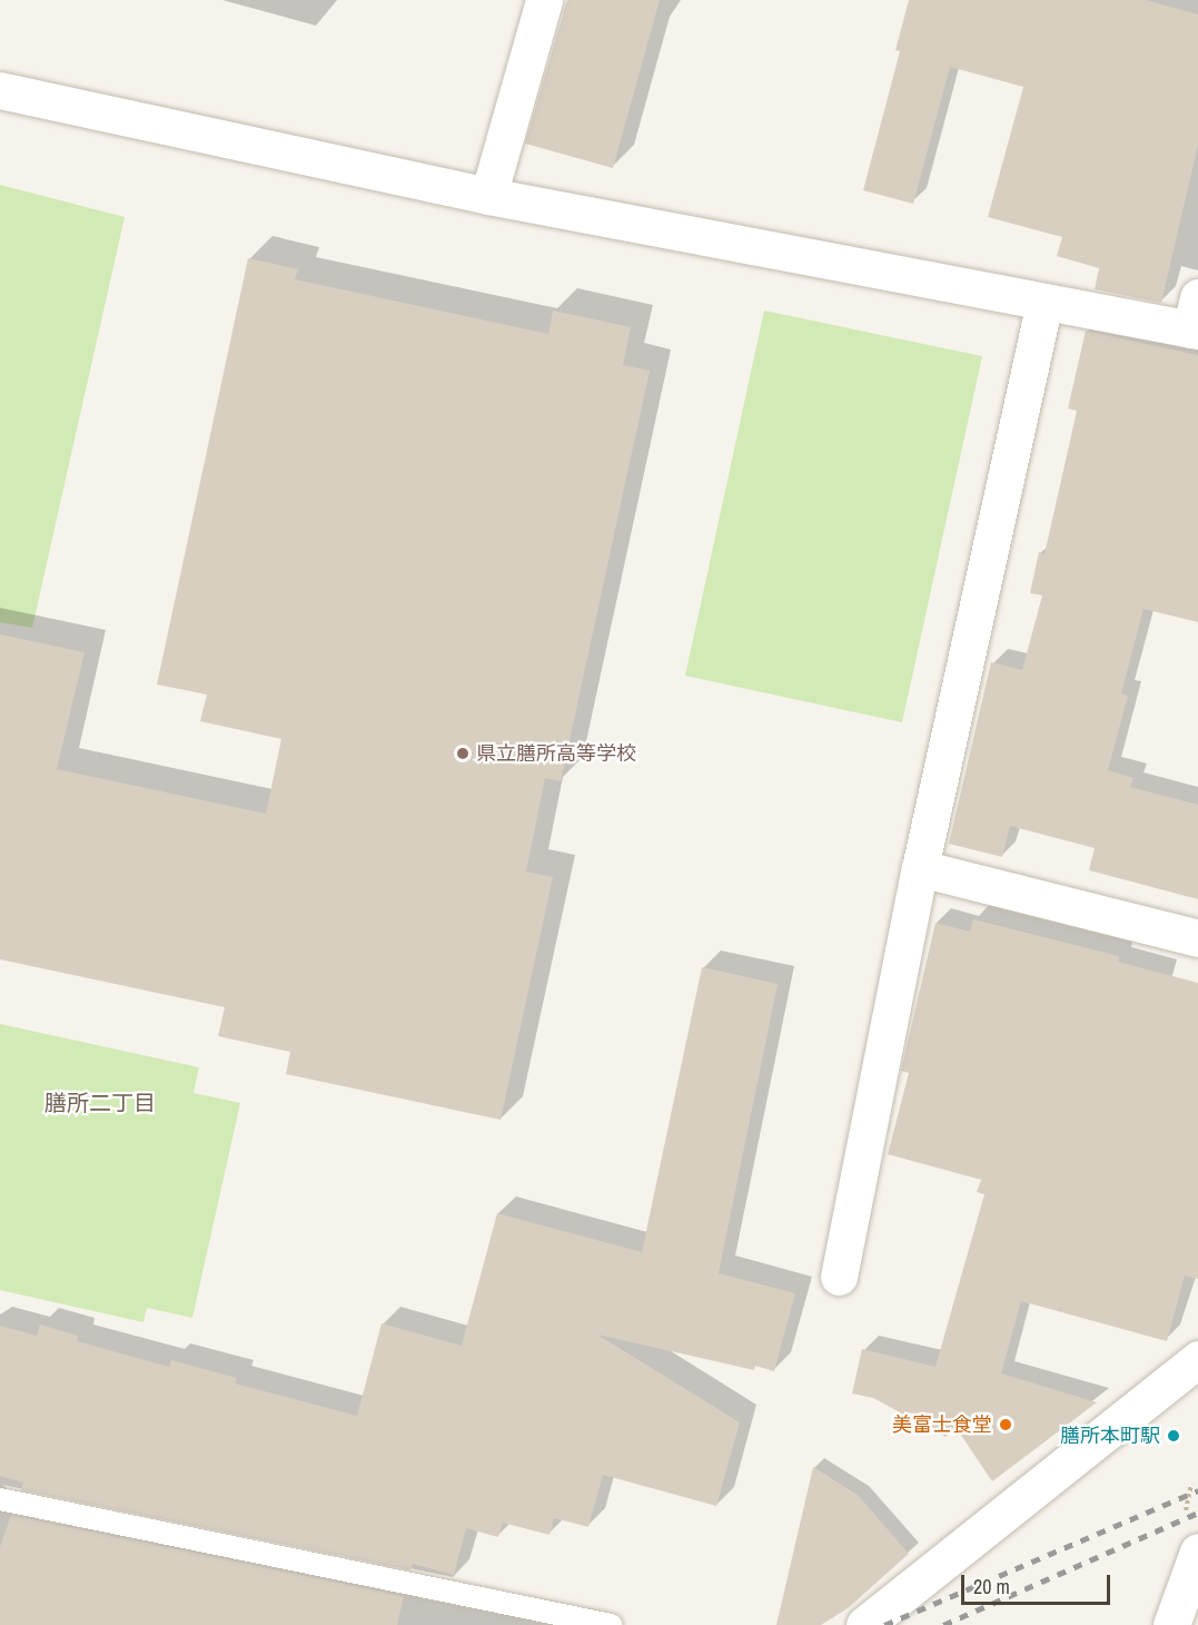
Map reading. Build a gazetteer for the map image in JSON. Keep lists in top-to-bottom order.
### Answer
{
  "districts": ["膳所二丁目"],
  "places": ["県立膳所高等学校", "美富士食堂", "膳所本町駅"],
  "scale_bar": "20 m"
}
